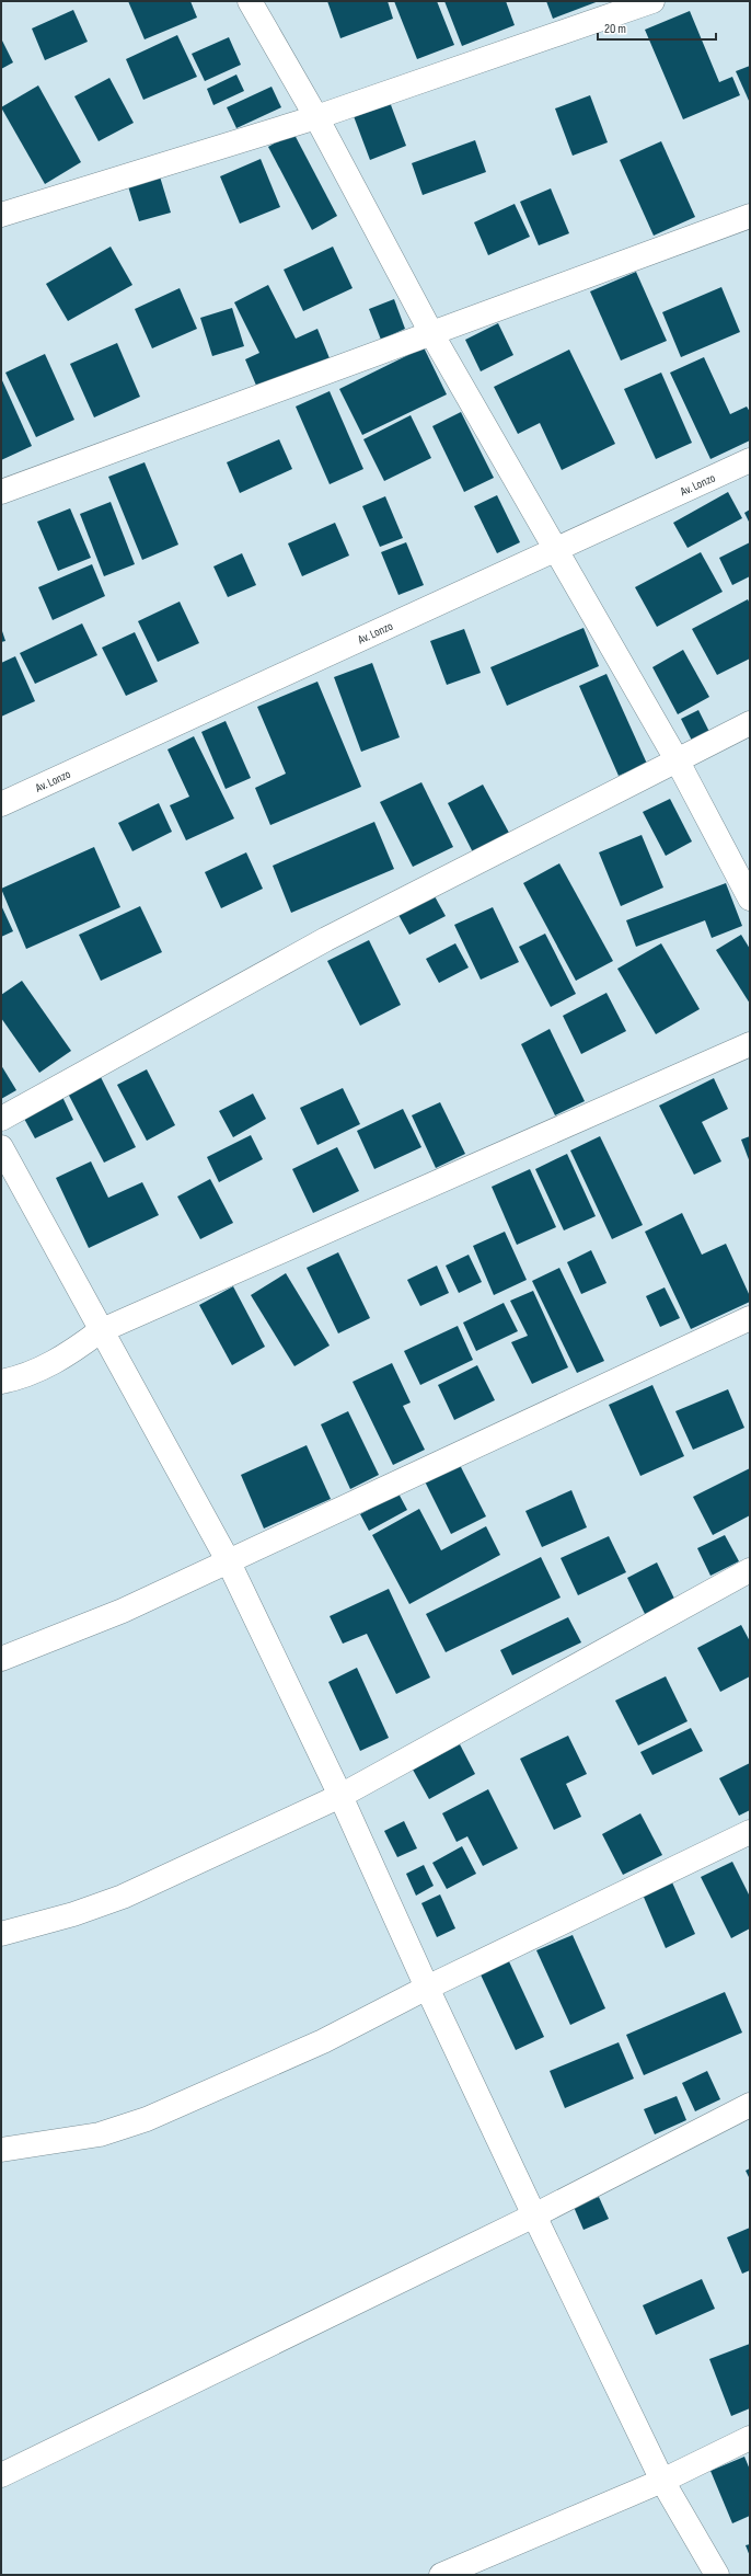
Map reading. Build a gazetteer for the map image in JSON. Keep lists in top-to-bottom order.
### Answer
{
  "streets": {
    "street": ["Av. Lonzo"]
  },
  "scale_bar": "20 m"
}
